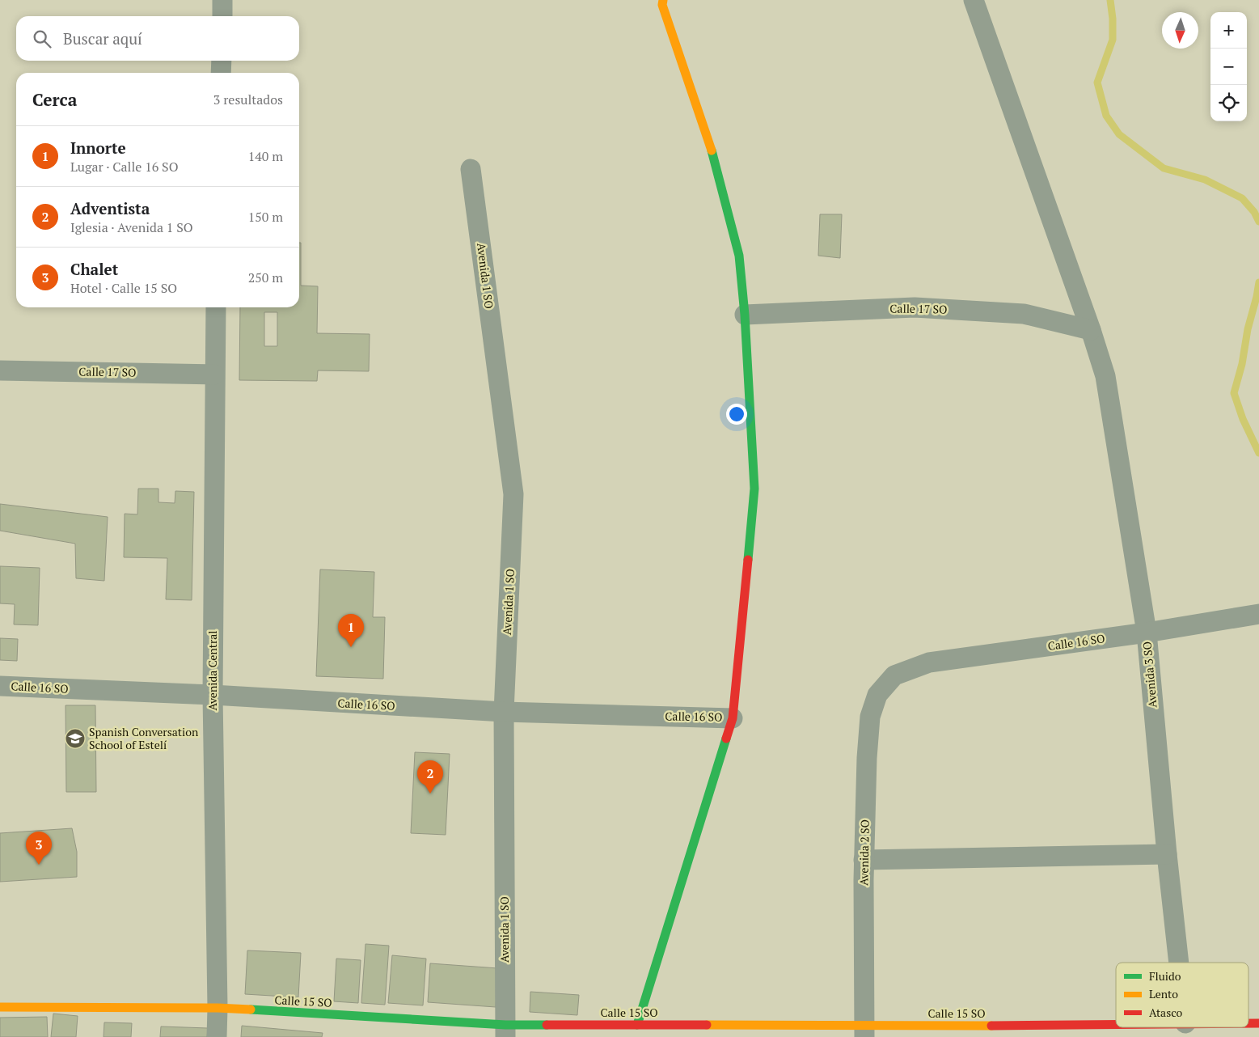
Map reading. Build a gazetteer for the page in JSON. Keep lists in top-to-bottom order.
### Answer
{
  "streets": {
    "street": [
      "Avenida 1 SO",
      "Calle 17 SO",
      "Calle 16 SO",
      "Avenida Central",
      "Avenida 3 SO",
      "Avenida 2 SO",
      "Calle 15 SO"
    ]
  },
  "crossings": [
    ["Avenida 1 SO", "Calle 16 SO"],
    ["Avenida 1 SO", "Calle 15 SO"],
    ["Calle 17 SO", "Avenida Central"],
    ["Calle 17 SO", "Avenida 3 SO"],
    ["Calle 16 SO", "Avenida Central"],
    ["Calle 16 SO", "Avenida 3 SO"],
    ["Calle 16 SO", "Avenida 2 SO"],
    ["Avenida Central", "Calle 15 SO"],
    ["Avenida 2 SO", "Calle 15 SO"]
  ],
  "places": {
    "school or university": ["Spanish Conversation School of Estelí"]
  },
  "legend": ["Fluido", "Lento", "Atasco"],
  "north": "bottom",
  "page": {
    "map_buttons": ["+", "−"],
    "search": "Buscar aquí",
    "heading": ["Cerca", "3 resultados"],
    "list": [
      {
        "mark": "1",
        "name": "Innorte",
        "note": "Lugar · Calle 16 SO",
        "value": "140 m"
      },
      {
        "mark": "2",
        "name": "Adventista",
        "note": "Iglesia · Avenida 1 SO",
        "value": "150 m"
      },
      {
        "mark": "3",
        "name": "Chalet",
        "note": "Hotel · Calle 15 SO",
        "value": "250 m"
      }
    ],
    "pins": ["1", "2", "3"]
  }
}
